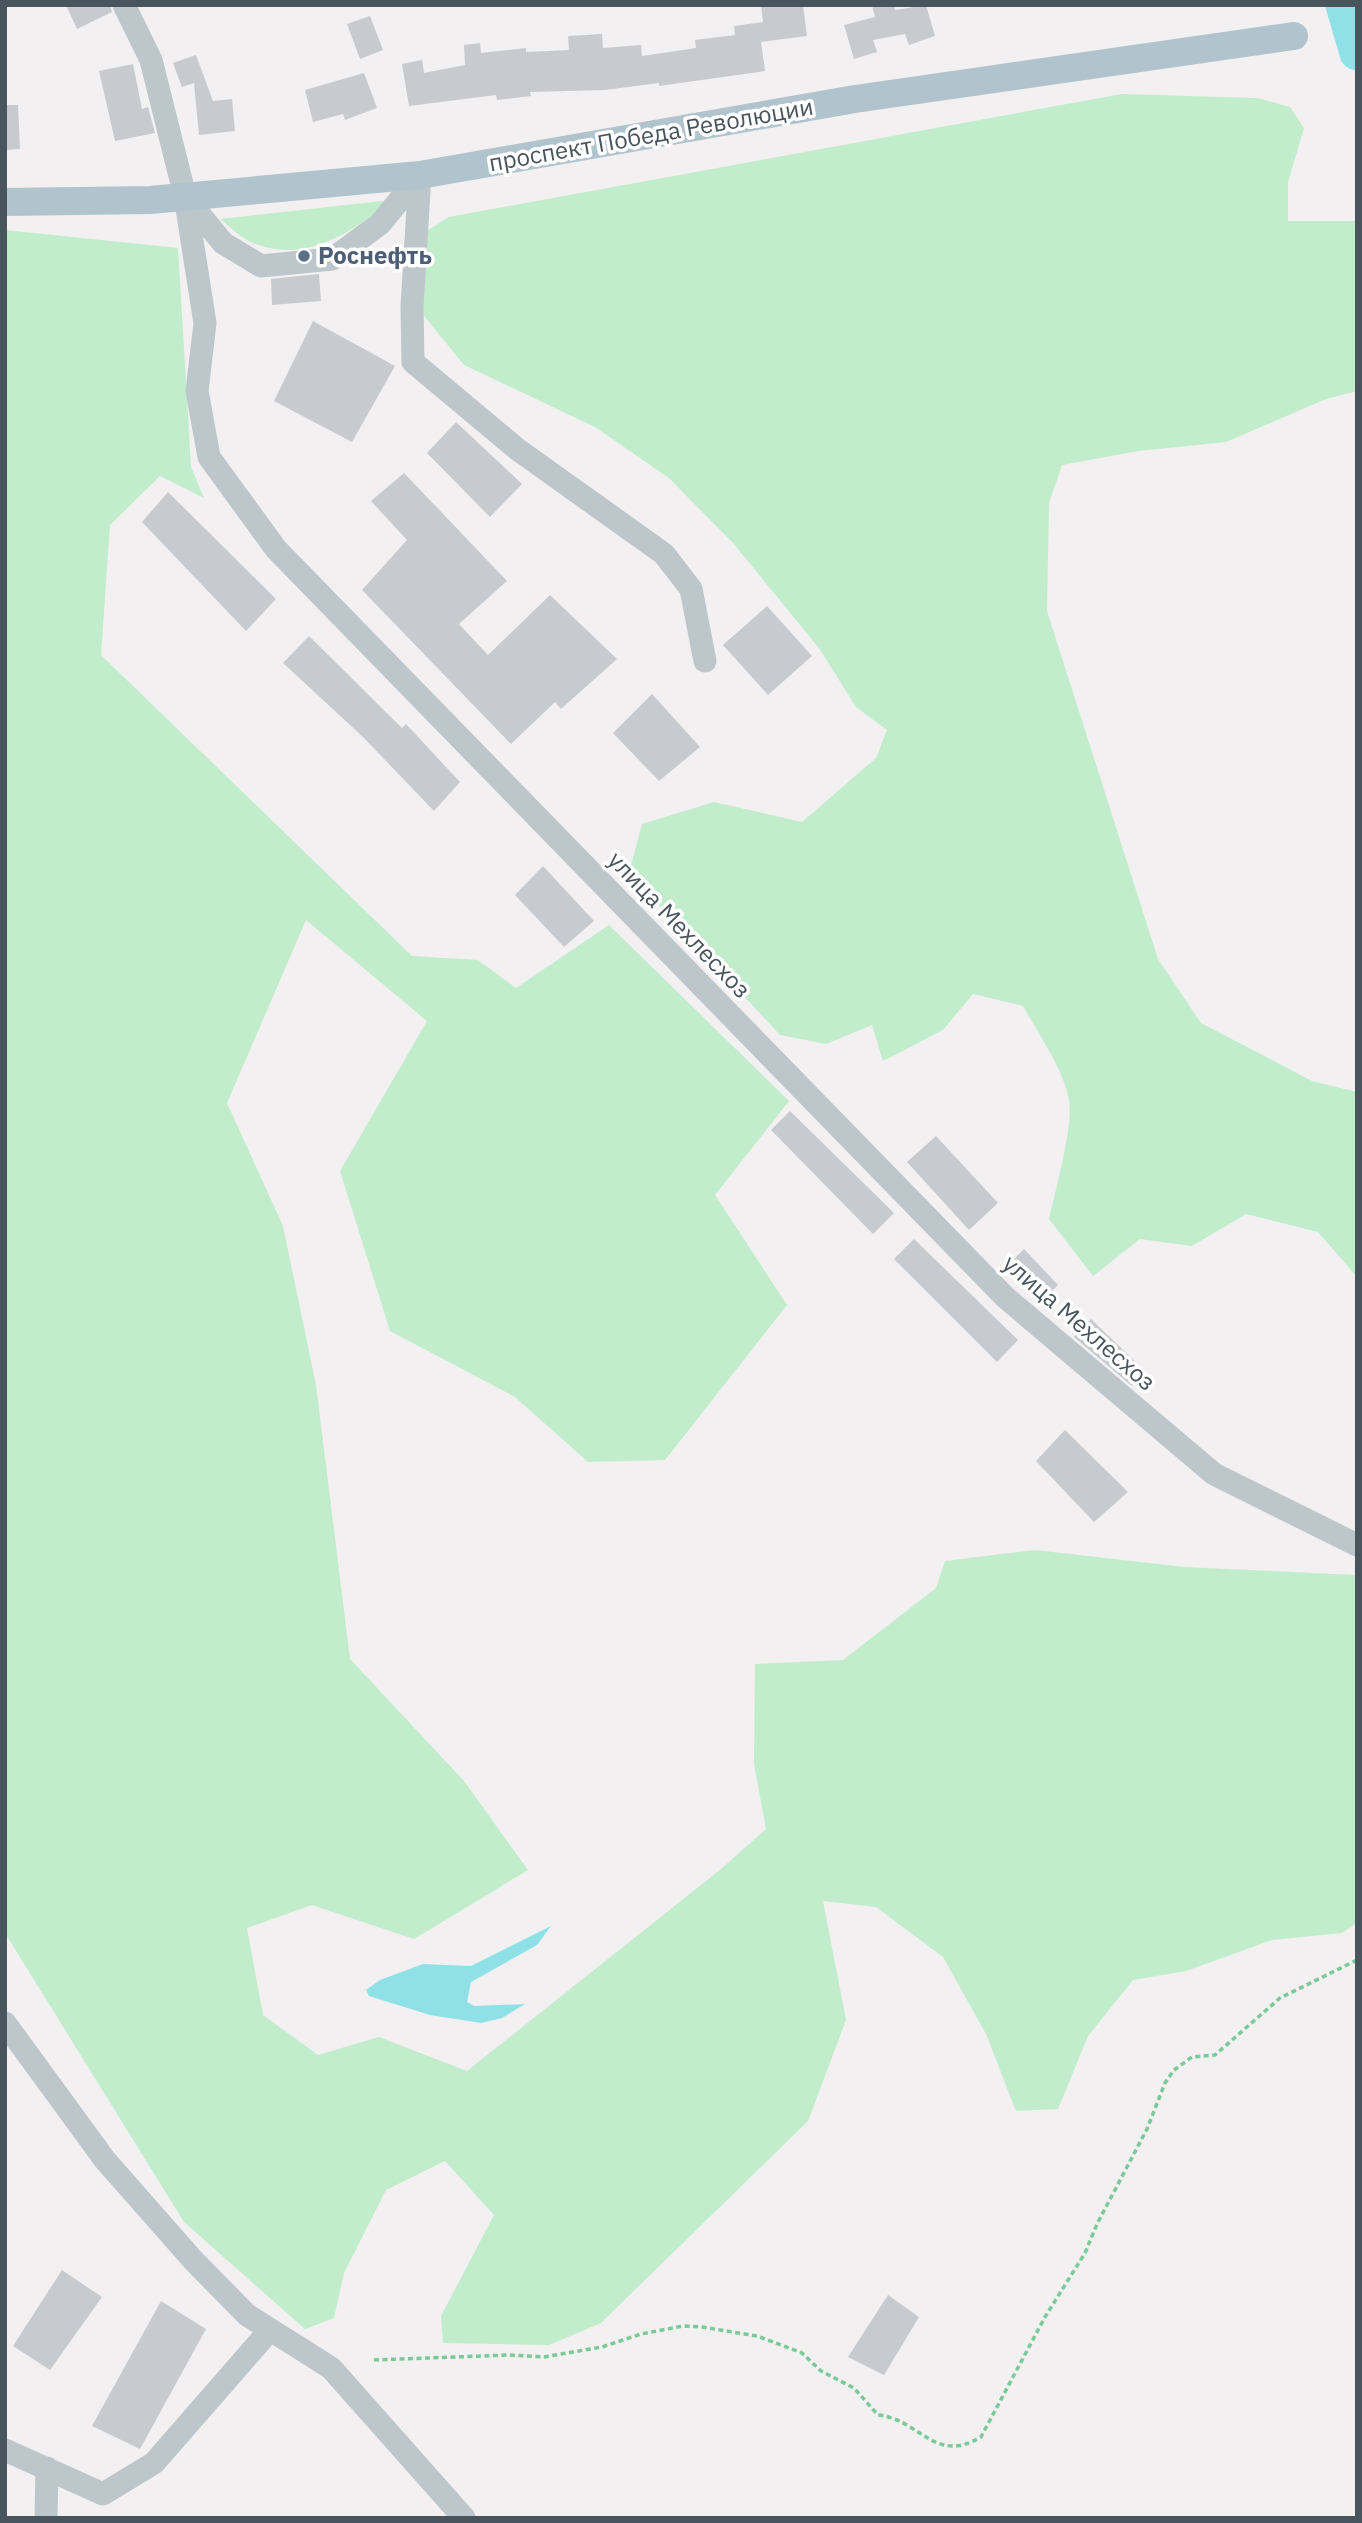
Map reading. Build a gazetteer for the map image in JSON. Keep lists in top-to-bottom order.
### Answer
{
  "streets": {
    "main road": ["проспект Победа Революции"],
    "street": ["улица Мехлесхоз"]
  },
  "crossings": [
    ["проспект Победа Революции", "улица Мехлесхоз"]
  ],
  "places": ["Роснефть"]
}
